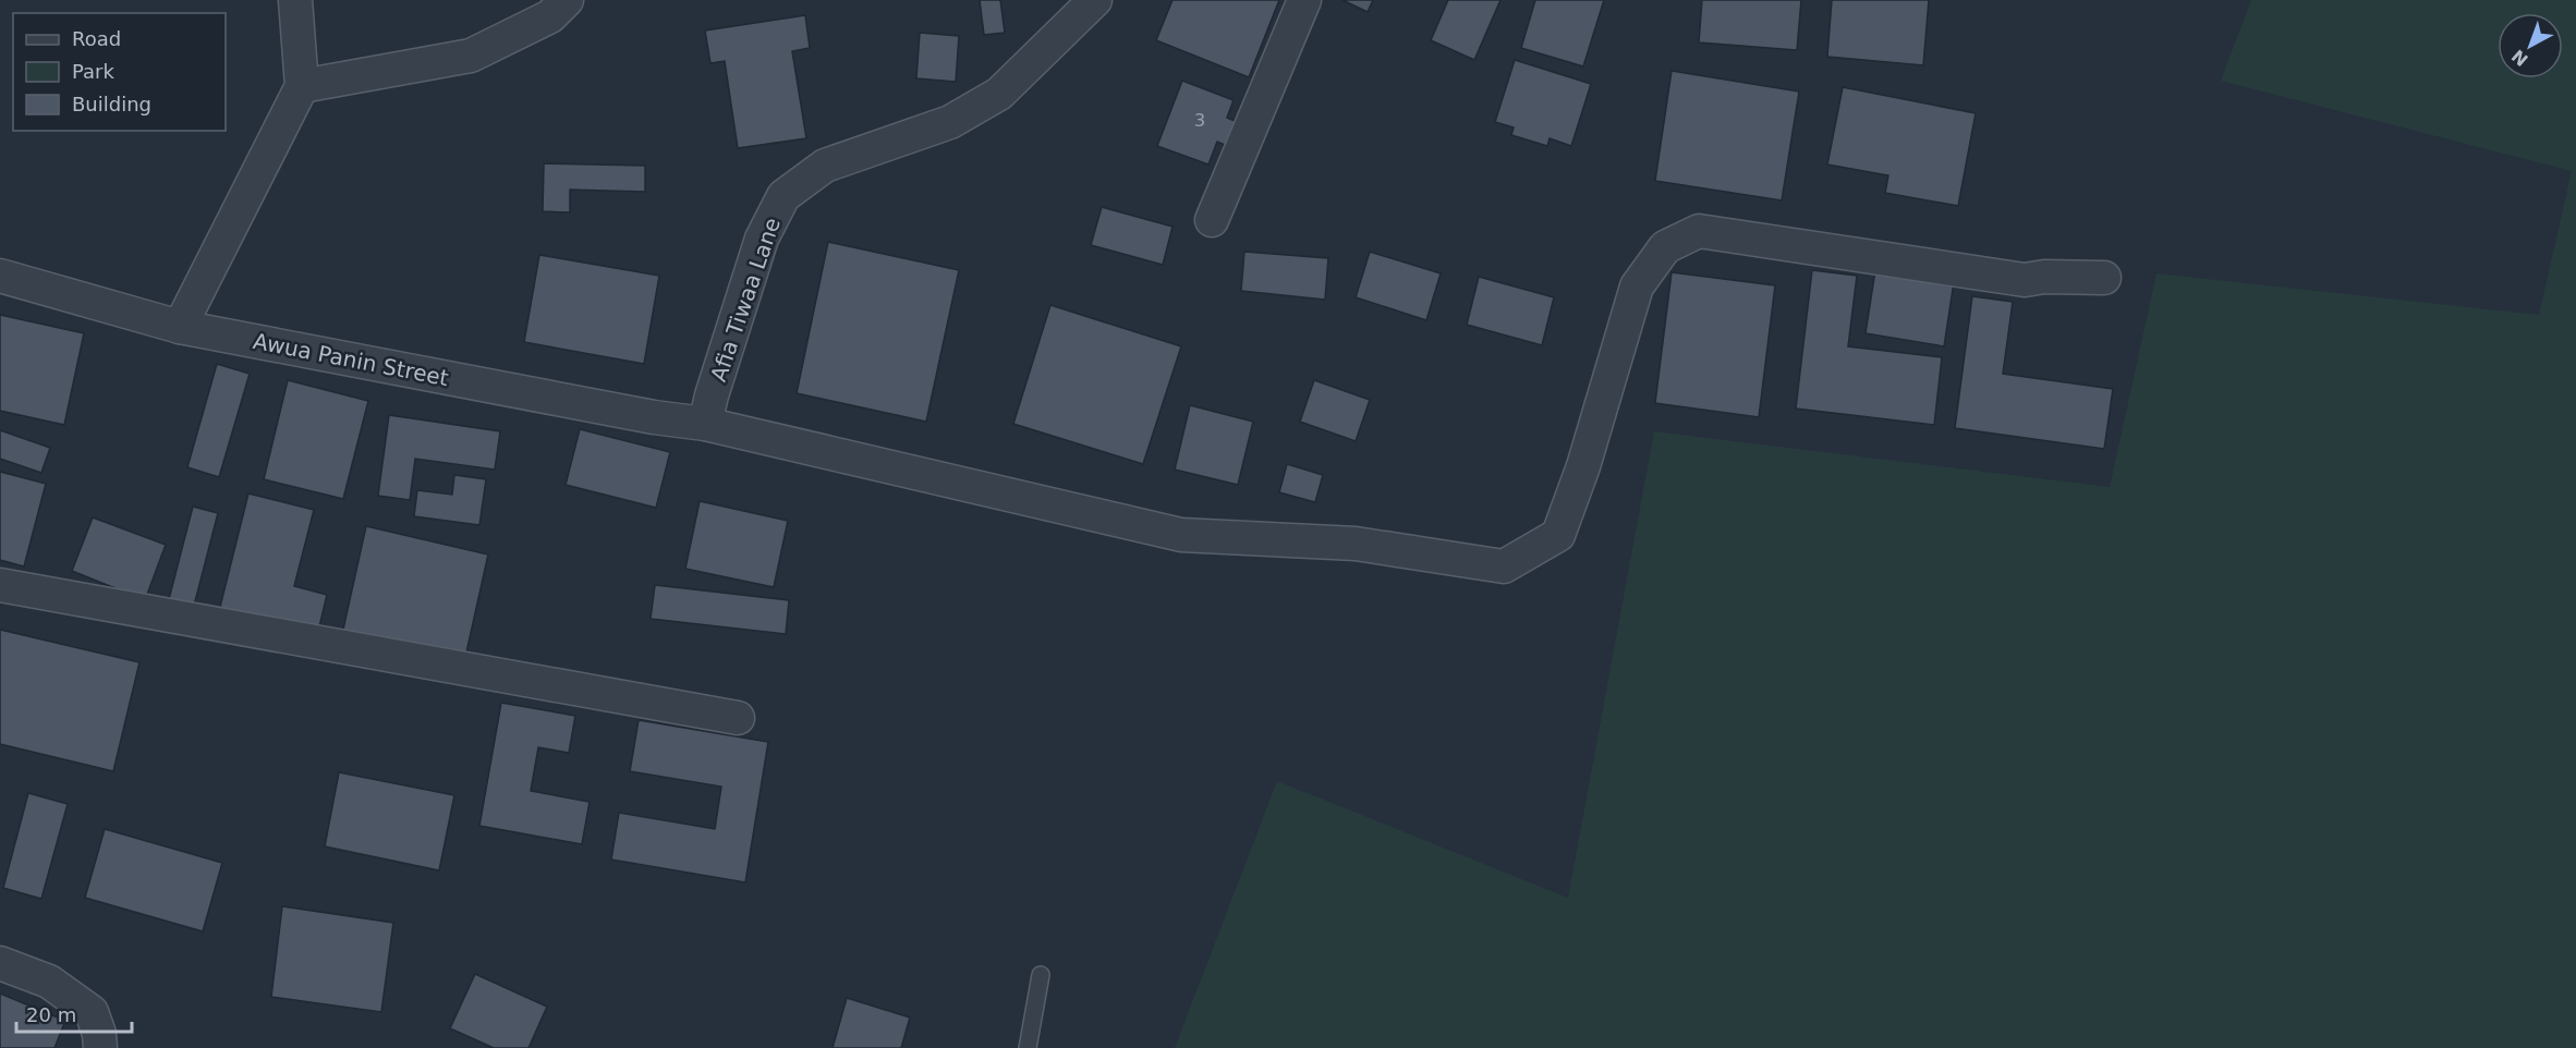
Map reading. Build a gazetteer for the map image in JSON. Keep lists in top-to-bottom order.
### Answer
{
  "streets": {
    "street": ["Afia Tiwaa Lane", "Awua Panin Street"]
  },
  "crossings": [
    ["Afia Tiwaa Lane", "Awua Panin Street"]
  ],
  "house_numbers": ["3"],
  "legend": ["Road", "Park", "Building"],
  "scale_bar": "20 m",
  "north": "bottom left"
}
